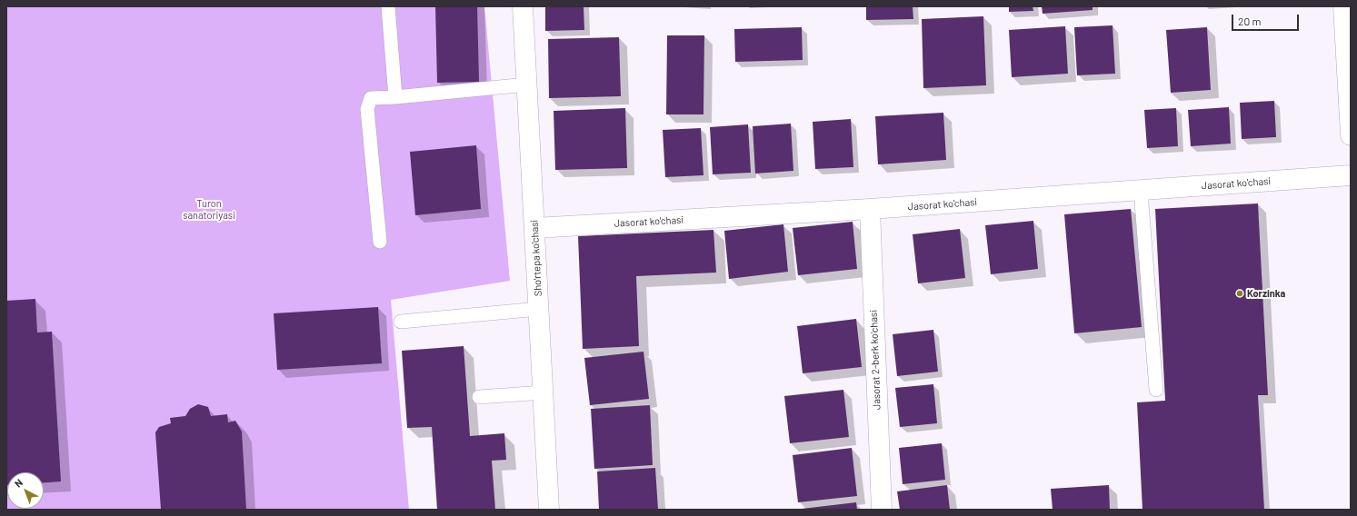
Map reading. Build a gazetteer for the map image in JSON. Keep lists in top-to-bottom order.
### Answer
{
  "streets": {
    "street": ["Jasorat ko'chasi", "Sho'rtepa ko'chasi", "Jasorat 2-berk ko'chasi"]
  },
  "crossings": [
    ["Jasorat ko'chasi", "Sho'rtepa ko'chasi"],
    ["Jasorat ko'chasi", "Jasorat 2-berk ko'chasi"]
  ],
  "parks": ["Turon sanatoriyasi"],
  "places": ["Korzinka"],
  "scale_bar": "20 m",
  "north": "top left"
}
